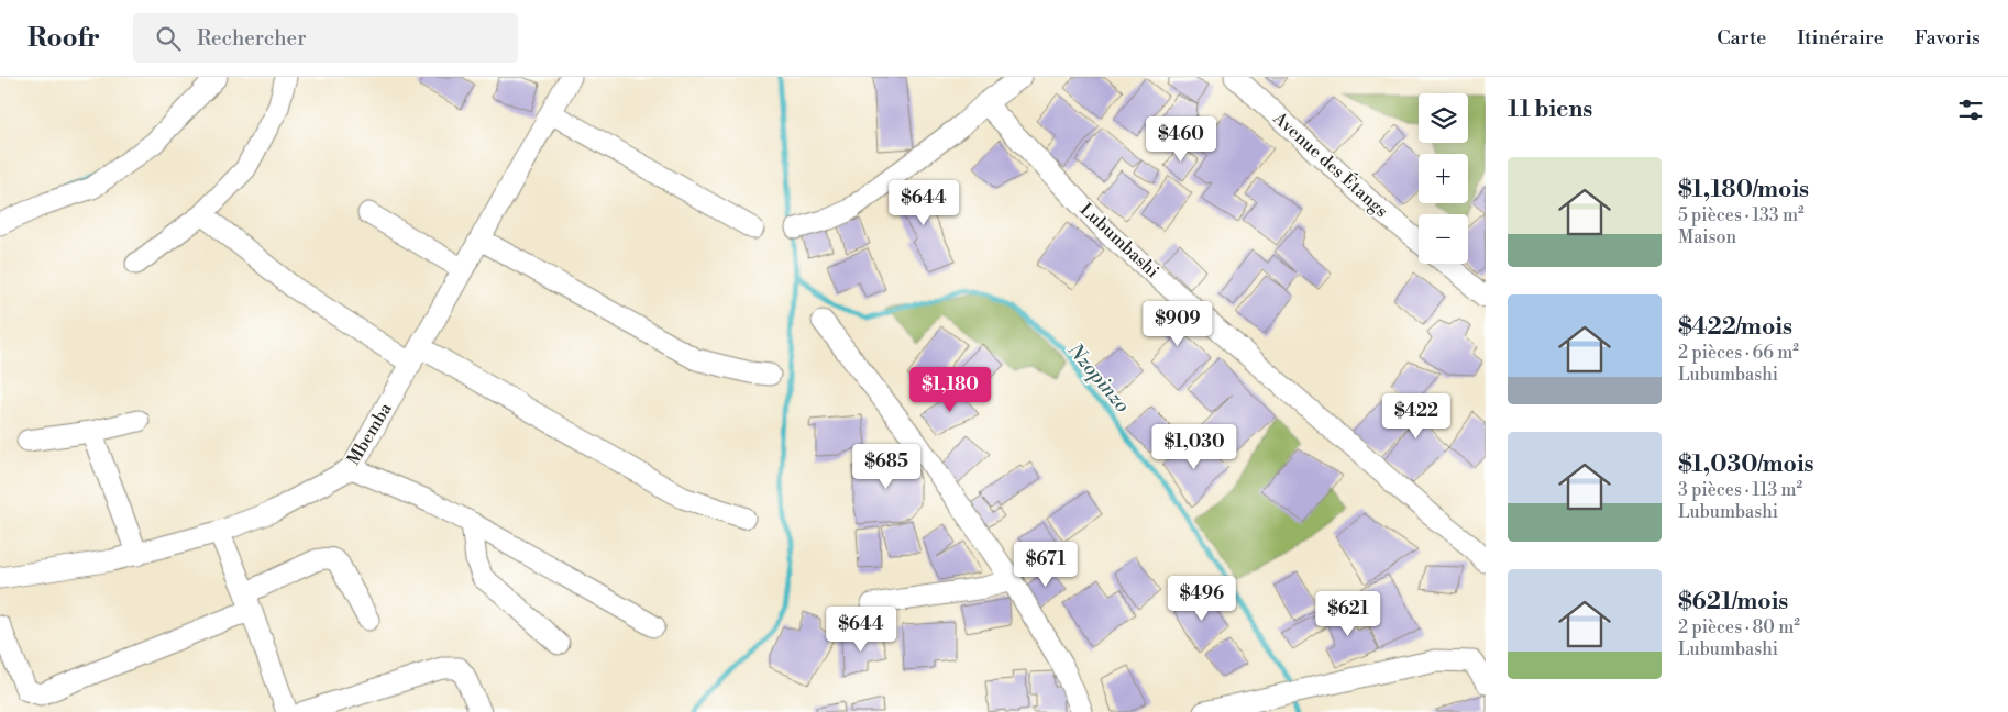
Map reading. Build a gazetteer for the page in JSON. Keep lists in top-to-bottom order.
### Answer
{
  "streets": {
    "street": ["Avenue des Étangs", "Lubumbashi", "Mbemba"]
  },
  "water": ["Nzopinzo"],
  "page": {
    "header": "Roofr",
    "search": "Rechercher",
    "nav": ["Carte", "Itinéraire", "Favoris"],
    "heading": "11 biens",
    "map_buttons": ["+", "−"],
    "price": [
      "$460",
      "$644",
      "$909",
      "$1,180",
      "$422",
      "$1,030",
      "$685",
      "$671",
      "$496",
      "$621",
      "$644"
    ],
    "list": [
      {
        "name": "$1,180/mois",
        "note": "5 pièces · 133 m² · Maison"
      },
      {
        "name": "$422/mois",
        "note": "2 pièces · 66 m² · Lubumbashi"
      },
      {
        "name": "$1,030/mois",
        "note": "3 pièces · 113 m² · Lubumbashi"
      },
      {
        "name": "$621/mois",
        "note": "2 pièces · 80 m² · Lubumbashi"
      }
    ]
  }
}
